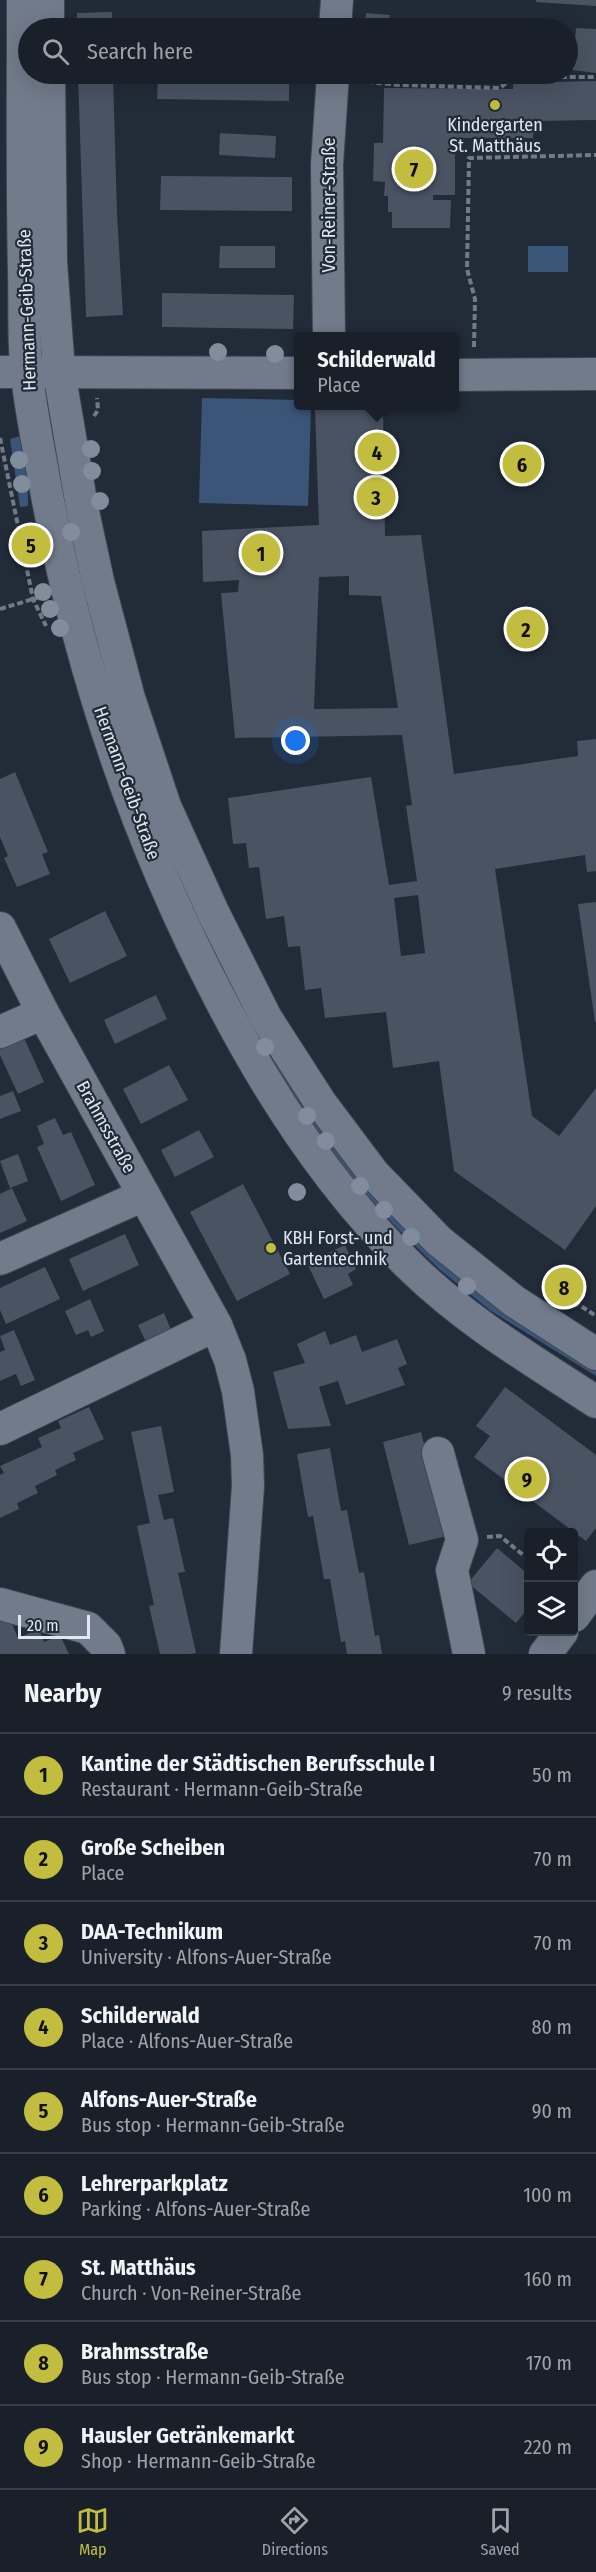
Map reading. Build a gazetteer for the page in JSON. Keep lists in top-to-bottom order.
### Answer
{
  "streets": {
    "street": ["Von-Reiner-Straße", "Hermann-Geib-Straße", "Brahmsstraße"]
  },
  "places": ["Kindergarten St. Matthäus", "KBH Forst- und Gartentechnik"],
  "scale_bar": "20 m",
  "page": {
    "search": "Search here",
    "pins": [
      "7",
      "4",
      "6",
      "3",
      "5",
      "1",
      "2",
      "8",
      "9"
    ],
    "popup": ["Schilderwald", "Place"],
    "scale": "20 m",
    "heading": ["Nearby", "9 results"],
    "list": [
      {
        "mark": "1",
        "name": "Kantine der Städtischen Berufsschule I",
        "note": "Restaurant · Hermann-Geib-Straße",
        "value": "50 m"
      },
      {
        "mark": "2",
        "name": "Große Scheiben",
        "note": "Place",
        "value": "70 m"
      },
      {
        "mark": "3",
        "name": "DAA-Technikum",
        "note": "University · Alfons-Auer-Straße",
        "value": "70 m"
      },
      {
        "mark": "4",
        "name": "Schilderwald",
        "note": "Place · Alfons-Auer-Straße",
        "value": "80 m"
      },
      {
        "mark": "5",
        "name": "Alfons-Auer-Straße",
        "note": "Bus stop · Hermann-Geib-Straße",
        "value": "90 m"
      },
      {
        "mark": "6",
        "name": "Lehrerparkplatz",
        "note": "Parking · Alfons-Auer-Straße",
        "value": "100 m"
      },
      {
        "mark": "7",
        "name": "St. Matthäus",
        "note": "Church · Von-Reiner-Straße",
        "value": "160 m"
      },
      {
        "mark": "8",
        "name": "Brahmsstraße",
        "note": "Bus stop · Hermann-Geib-Straße",
        "value": "170 m"
      },
      {
        "mark": "9",
        "name": "Hausler Getränkemarkt",
        "note": "Shop · Hermann-Geib-Straße",
        "value": "220 m"
      }
    ],
    "nav": ["Map", "Directions", "Saved"]
  }
}
